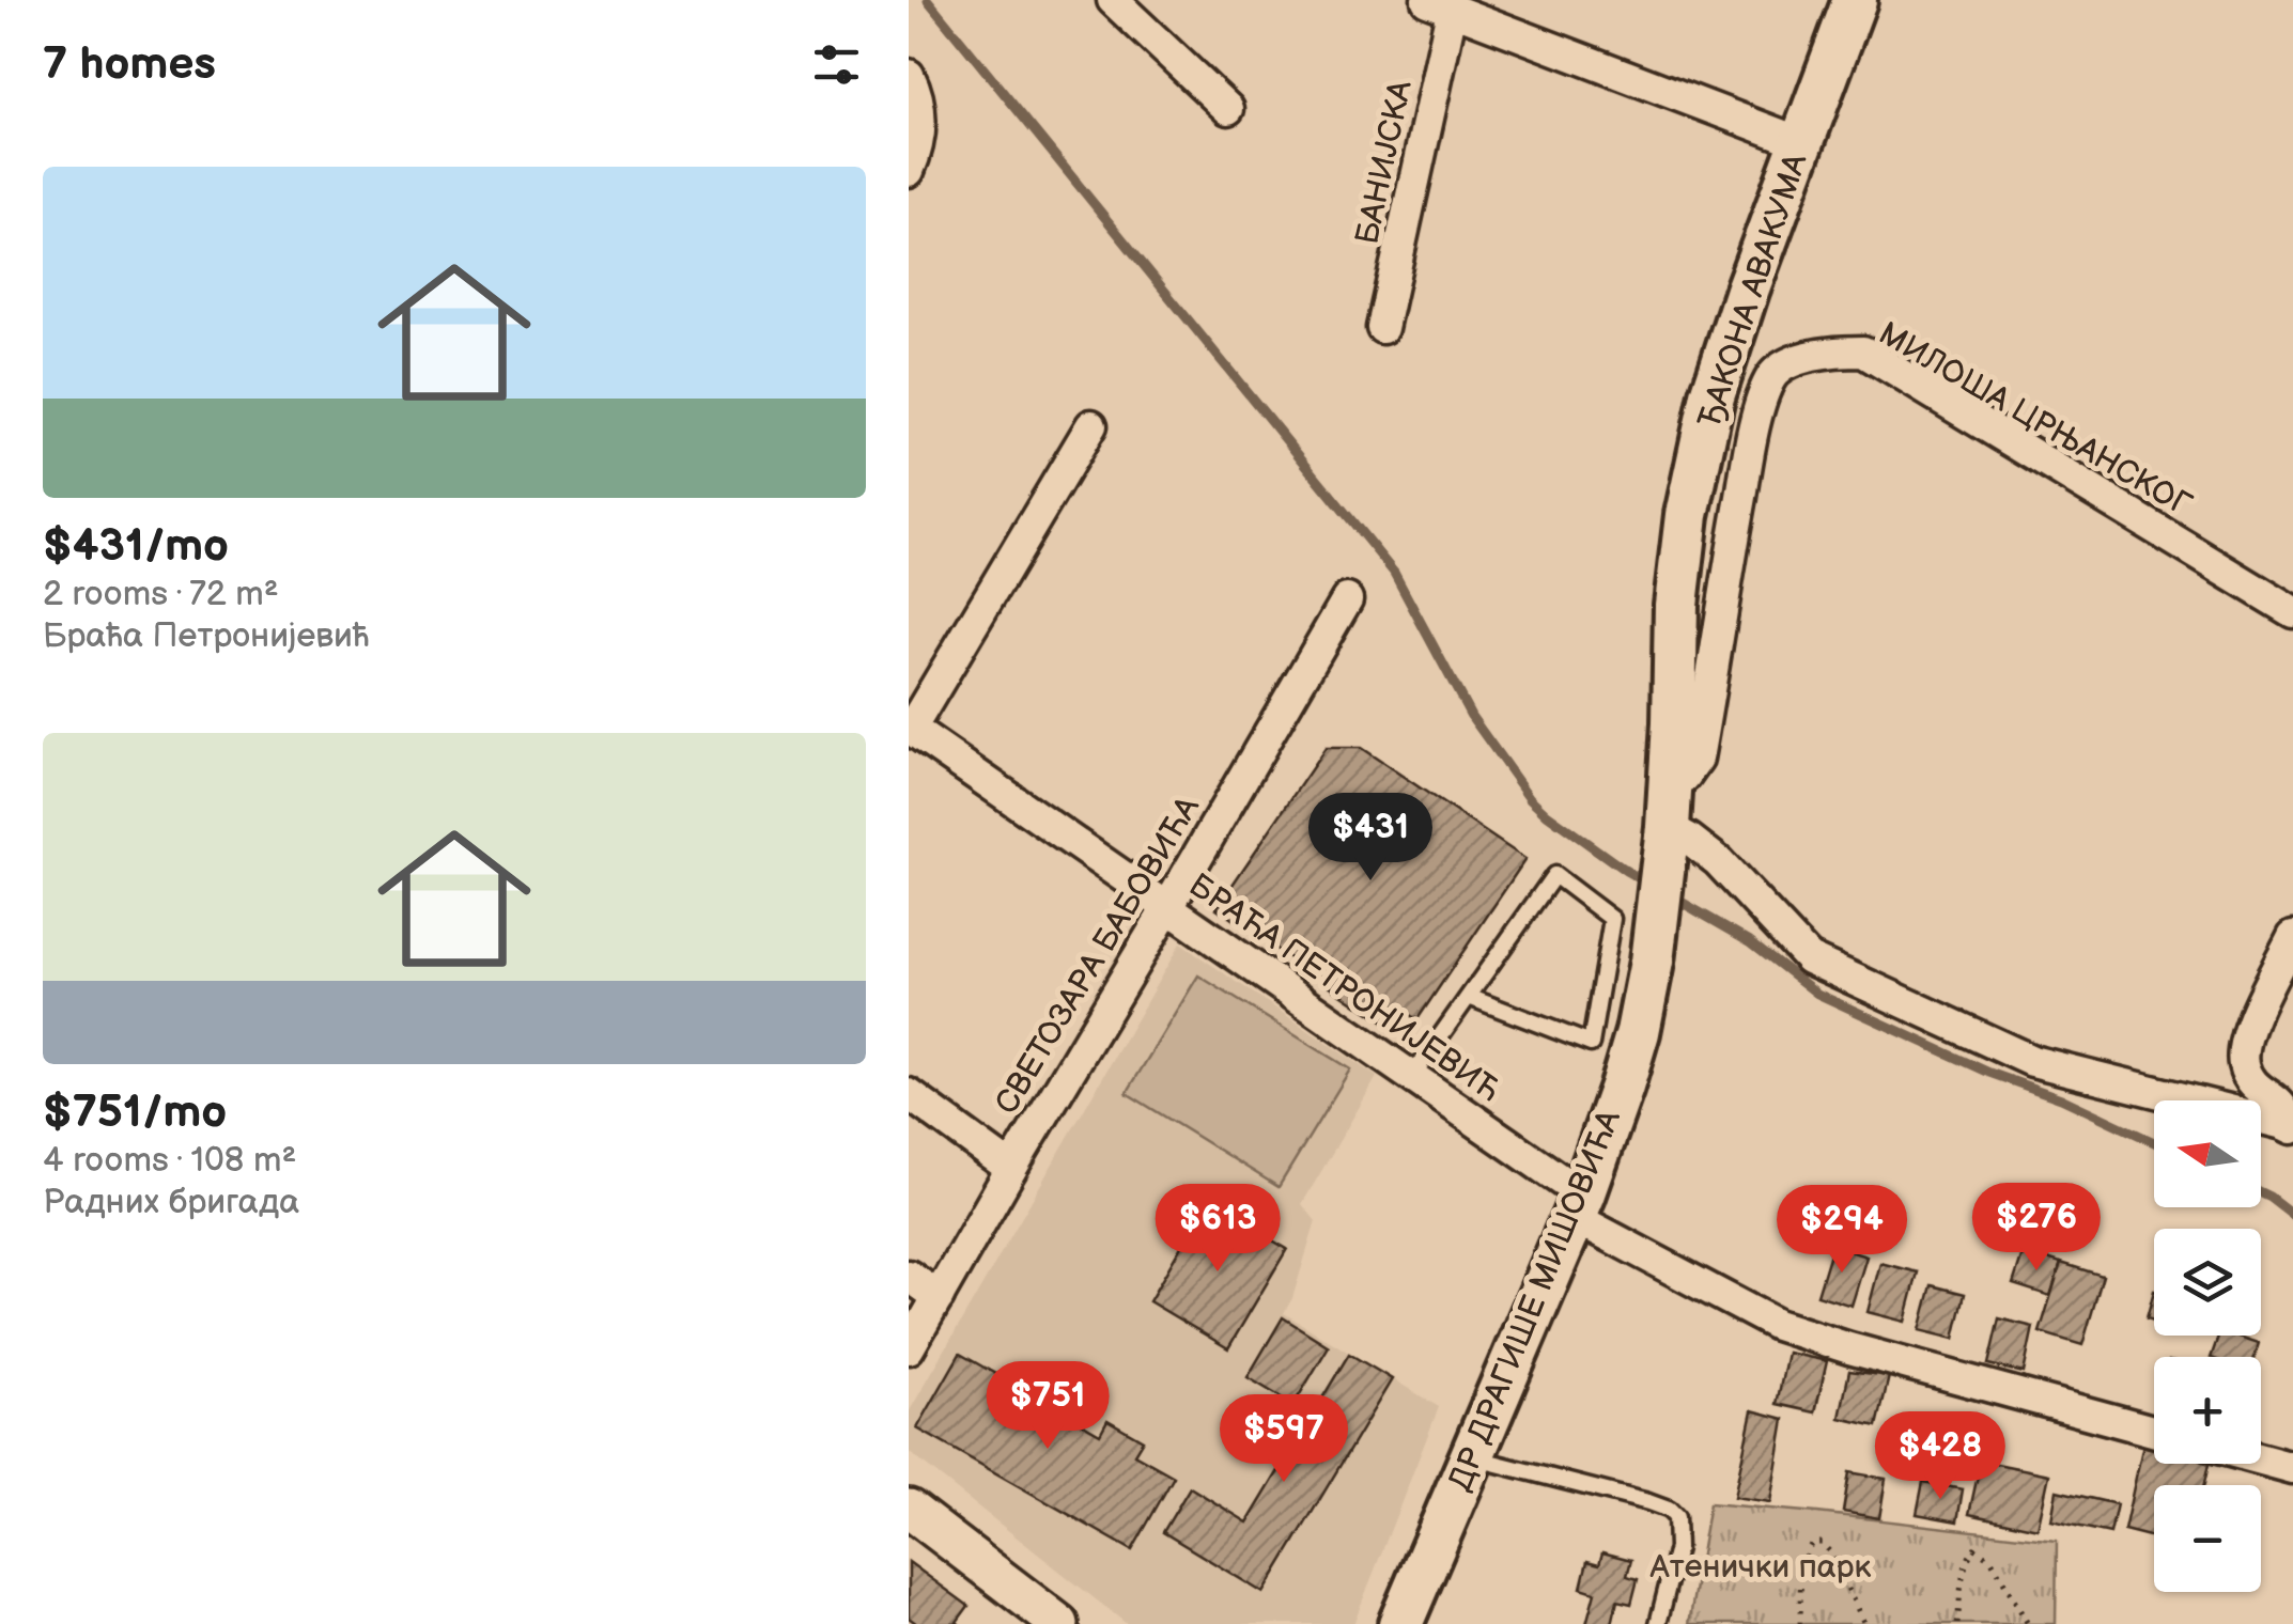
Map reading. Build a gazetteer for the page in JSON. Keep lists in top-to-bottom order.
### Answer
{
  "streets": {
    "main road": ["ЂАКОНА АВАКУМА", "ДР ДРАГИШЕ МИШОВИЋА"],
    "street": [
      "БАНИЈСКА",
      "МИЛОША ЦРЊАНСКОГ",
      "СВЕТОЗАРА БАБОВИЋА",
      "БРАЋА ПЕТРОНИЈЕВИЋ"
    ]
  },
  "crossings": [
    ["ЂАКОНА АВАКУМА", "МИЛОША ЦРЊАНСКОГ"],
    ["ЂАКОНА АВАКУМА", "ДР ДРАГИШЕ МИШОВИЋА"],
    ["СВЕТОЗАРА БАБОВИЋА", "БРАЋА ПЕТРОНИЈЕВИЋ"],
    ["БРАЋА ПЕТРОНИЈЕВИЋ", "ДР ДРАГИШЕ МИШОВИЋА"]
  ],
  "parks": ["Атенички парк"],
  "north": "left",
  "page": {
    "heading": "7 homes",
    "list": [
      {
        "name": "$431/mo",
        "note": "2 rooms · 72 m² · Браћа Петронијевић"
      },
      {
        "name": "$751/mo",
        "note": "4 rooms · 108 m² · Радних бригада"
      }
    ],
    "price": [
      "$431",
      "$276",
      "$613",
      "$294",
      "$751",
      "$597",
      "$428"
    ],
    "map_buttons": ["+", "−"]
  }
}
